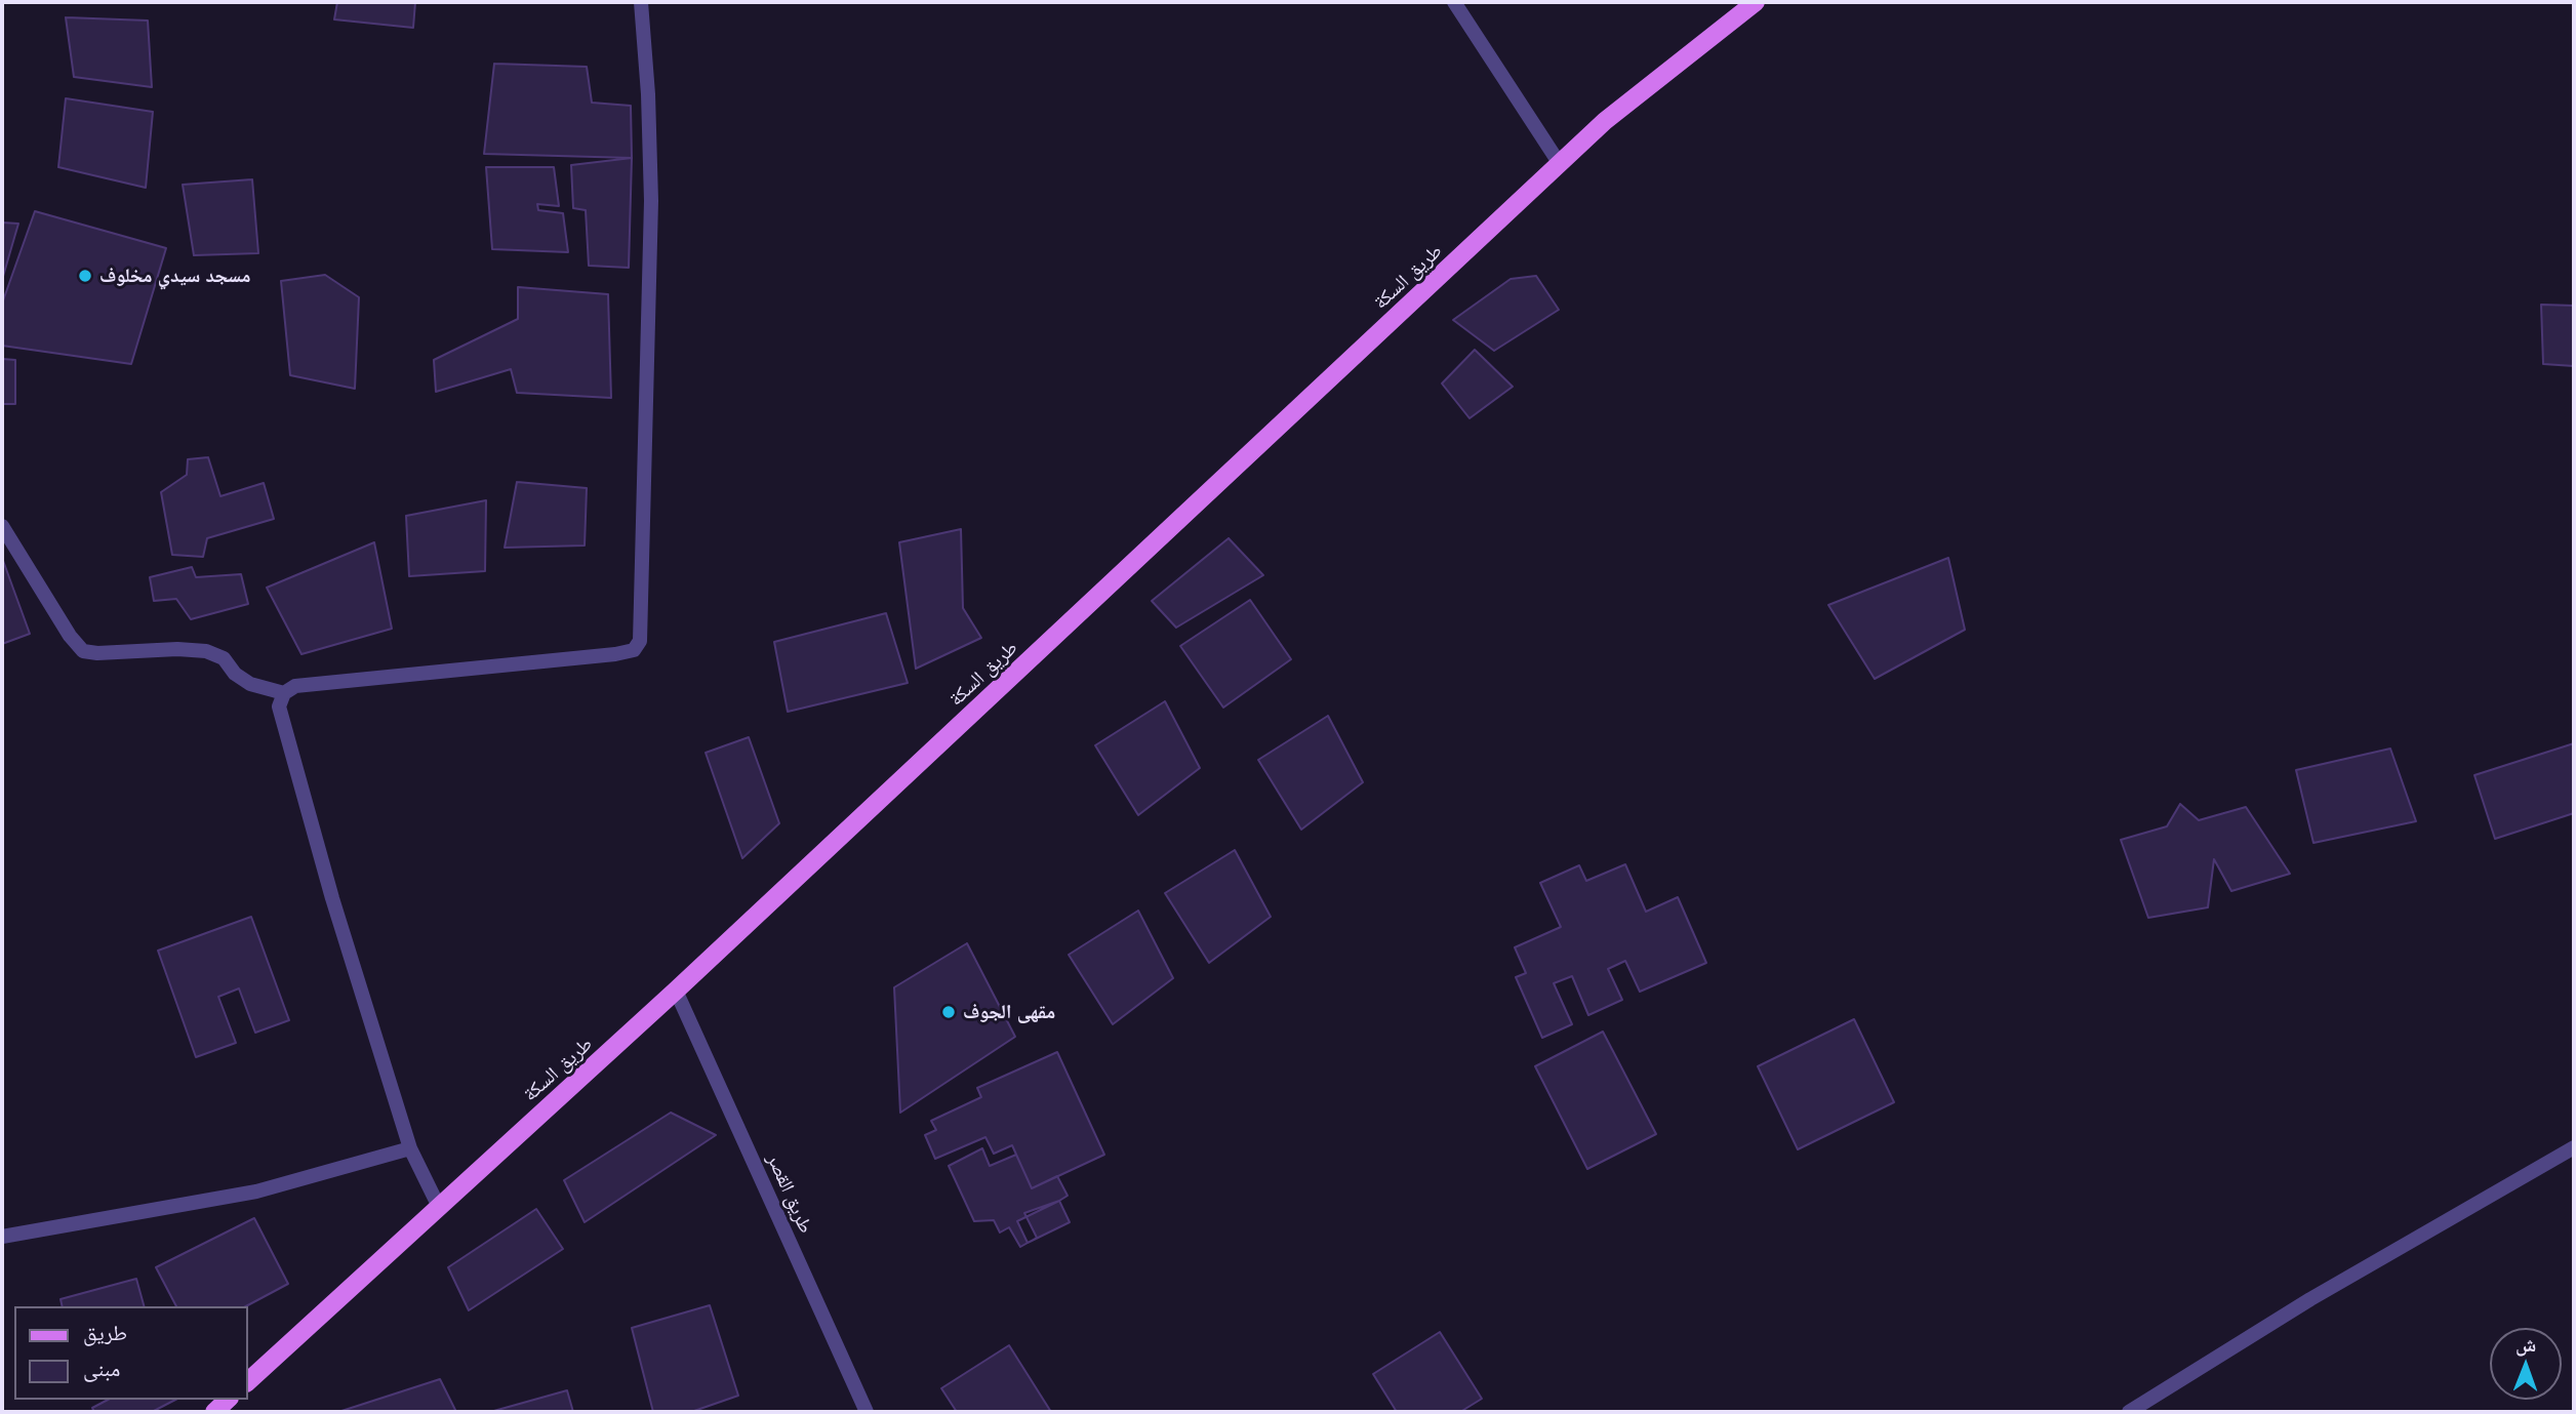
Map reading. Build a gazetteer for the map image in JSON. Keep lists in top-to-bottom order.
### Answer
{
  "streets": {
    "main road": ["طريق السكة"],
    "street": ["طريق القصر"]
  },
  "crossings": [
    ["طريق السكة", "طريق القصر"]
  ],
  "places": ["مسجد سيدي مخلوف", "مقهى الجوف"],
  "legend": ["طريق", "مبنى"],
  "north": "top"
}
